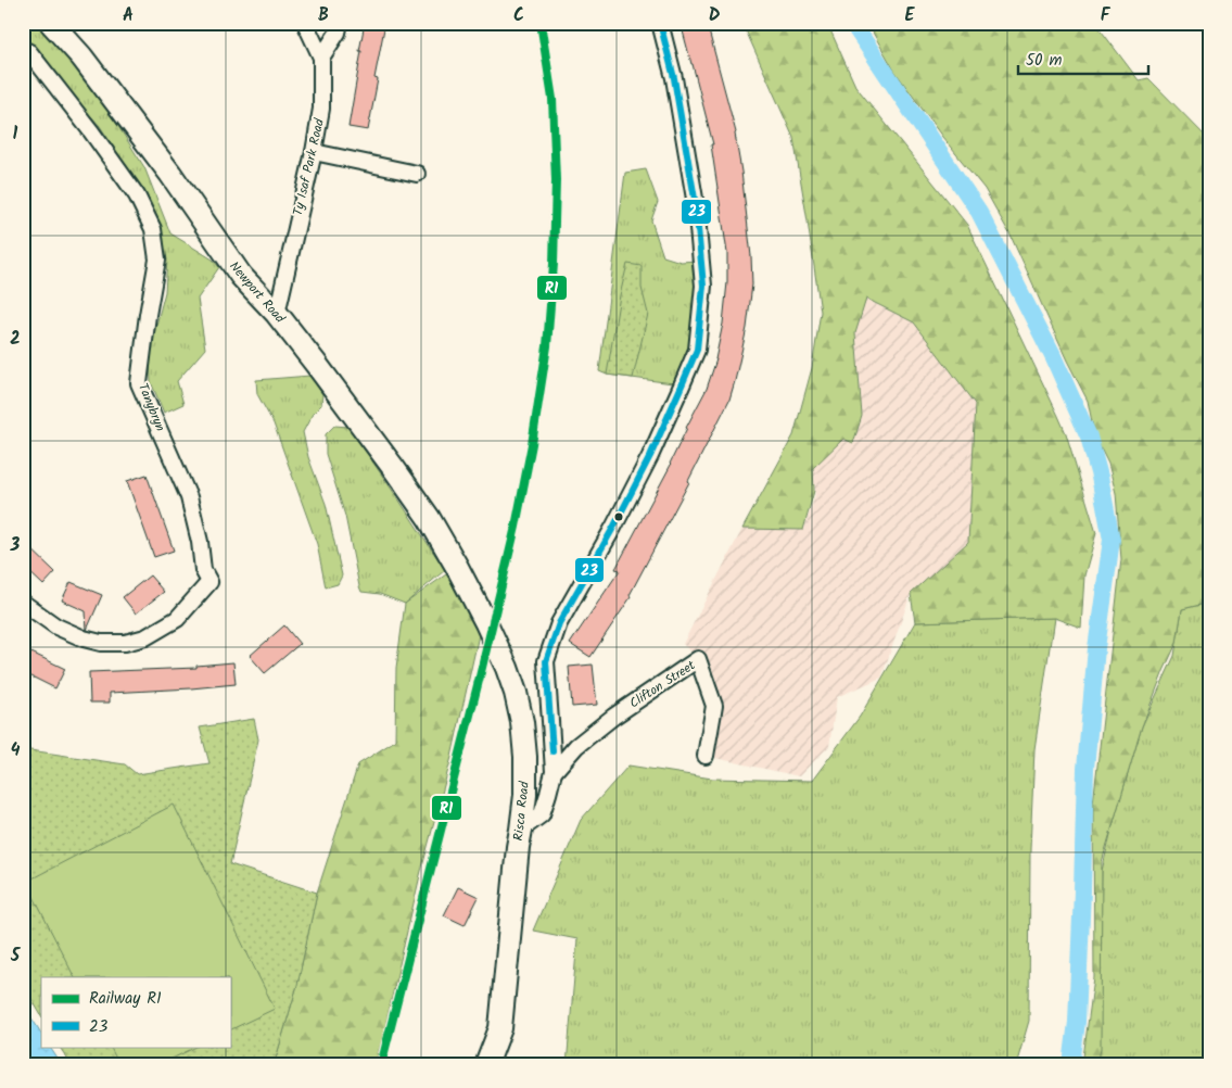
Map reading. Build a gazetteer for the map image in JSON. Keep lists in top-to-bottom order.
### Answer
{
  "streets": {
    "main road": ["Newport Road", "Risca Road"],
    "street": ["Ty Isaf Park Road", "Tanybryn", "Clifton Street"]
  },
  "crossings": [
    ["Ty Isaf Park Road", "Newport Road"],
    ["Newport Road", "Risca Road"]
  ],
  "lines": ["rail line R1", "transit line 23"],
  "legend": ["Railway R1", "23"],
  "scale_bar": "50 m",
  "grid": {
    "columns": [
      "A",
      "B",
      "C",
      "D",
      "E",
      "F"
    ],
    "rows": [
      "1",
      "2",
      "3",
      "4",
      "5"
    ]
  }
}
